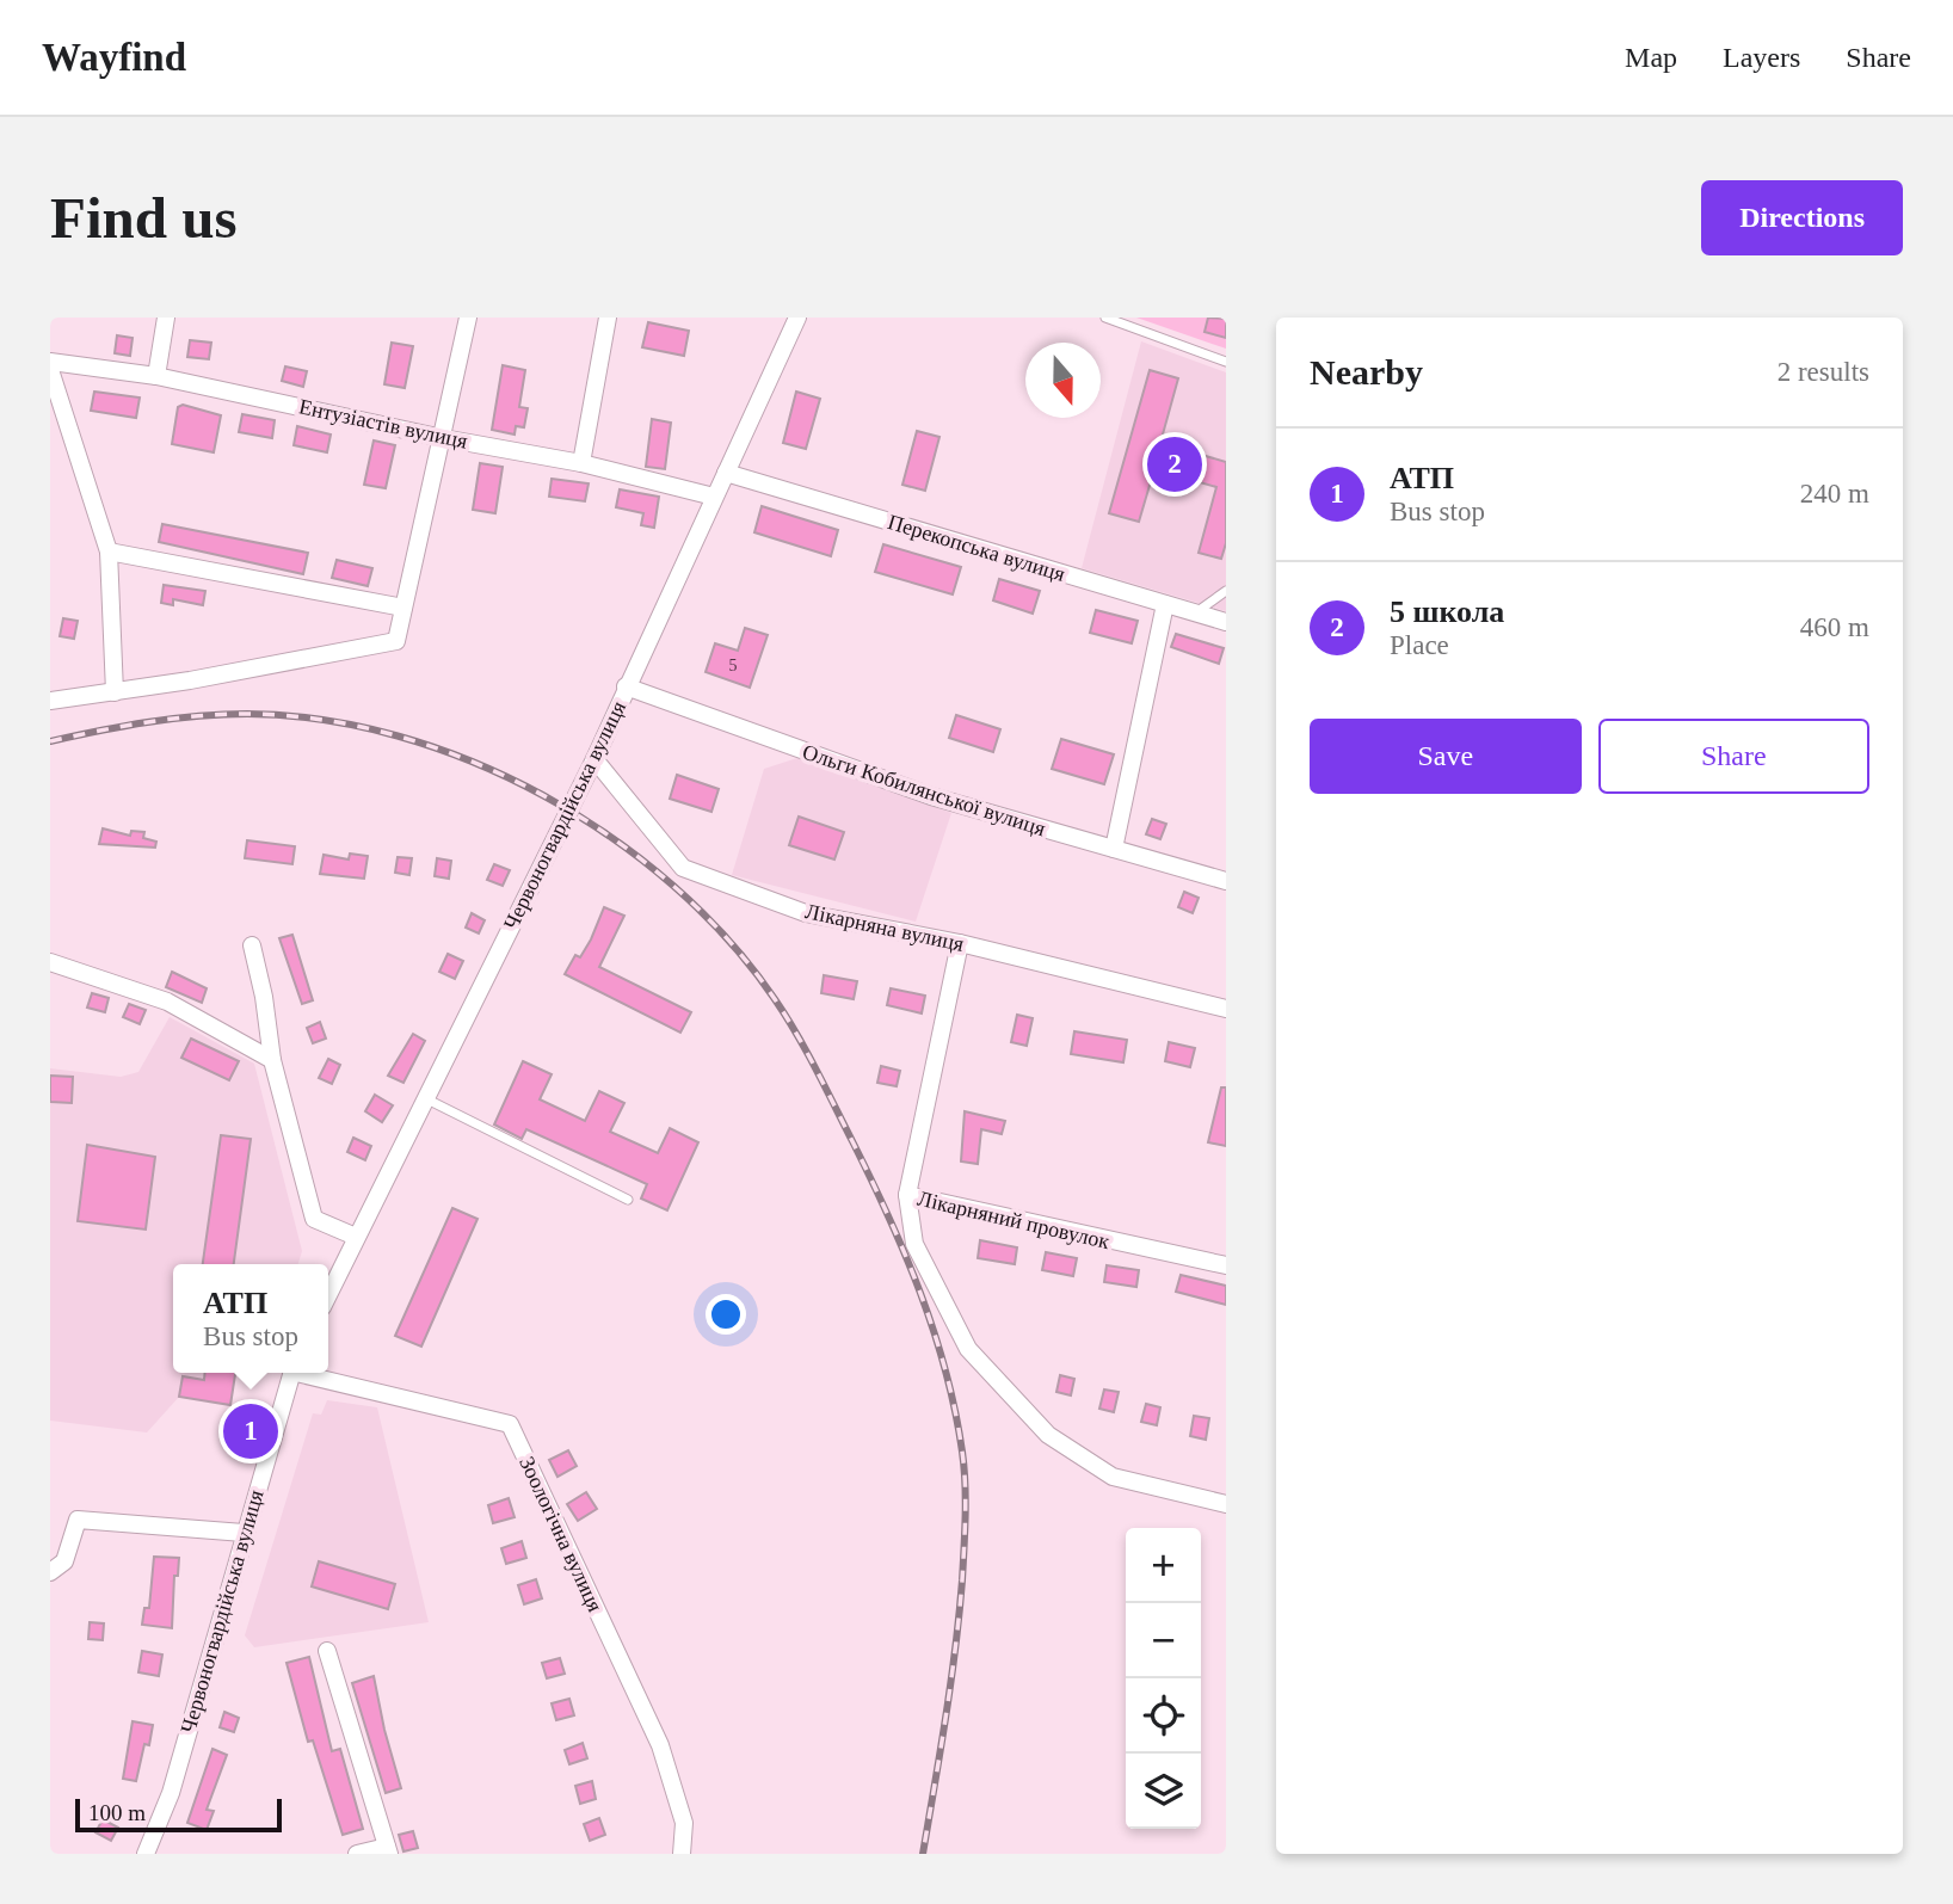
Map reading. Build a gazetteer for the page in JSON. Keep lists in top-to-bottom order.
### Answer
{
  "streets": {
    "street": [
      "Ентузіастів вулиця",
      "Перекопська вулиця",
      "Ольги Кобилянської вулиця",
      "Червоногвардійська вулиця",
      "Лікарняна вулиця",
      "Лікарняний провулок",
      "Зоологічна вулиця"
    ]
  },
  "crossings": [
    ["Ентузіастів вулиця", "Червоногвардійська вулиця"],
    ["Перекопська вулиця", "Червоногвардійська вулиця"],
    ["Ольги Кобилянської вулиця", "Червоногвардійська вулиця"],
    ["Червоногвардійська вулиця", "Лікарняна вулиця"],
    ["Лікарняна вулиця", "Лікарняний провулок"]
  ],
  "house_numbers": ["5"],
  "scale_bar": "100 m",
  "north": "bottom",
  "page": {
    "header": "Wayfind",
    "nav": ["Map", "Layers", "Share"],
    "buttons": [
      "Directions",
      ["Save", "Share"]
    ],
    "title": "Find us",
    "heading": ["Nearby", "2 results"],
    "list": [
      {
        "mark": "1",
        "name": "АТП",
        "note": "Bus stop",
        "value": "240 m"
      },
      {
        "mark": "2",
        "name": "5 школа",
        "note": "Place",
        "value": "460 m"
      }
    ],
    "pins": ["2", "1"],
    "popup": ["АТП", "Bus stop"],
    "map_buttons": ["+", "−"],
    "scale": "100 m"
  }
}
